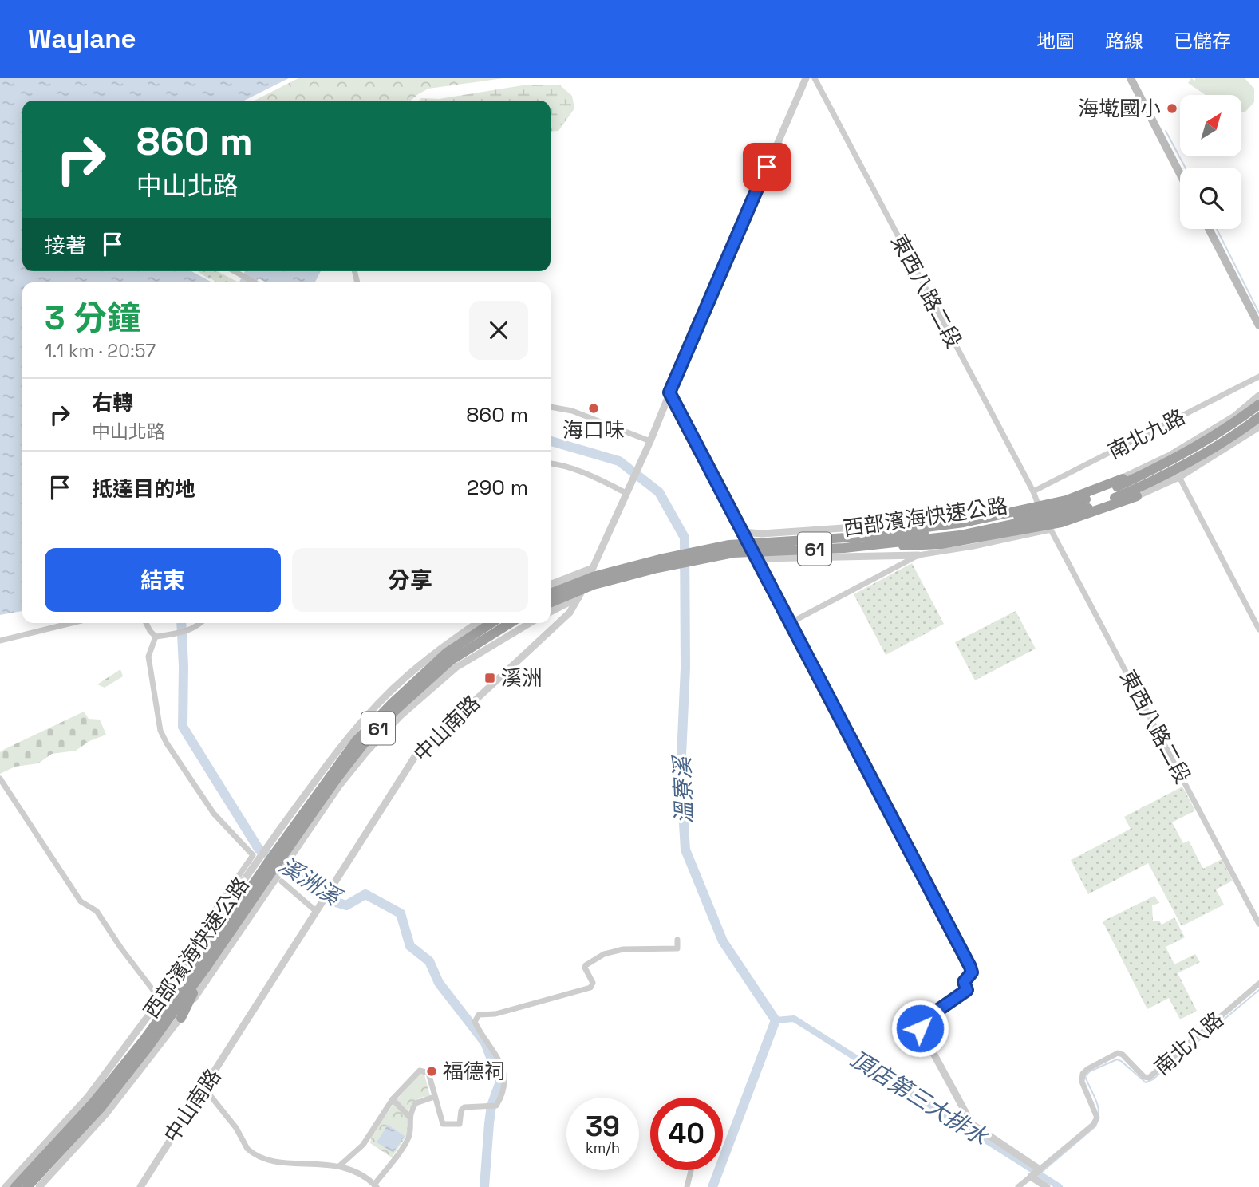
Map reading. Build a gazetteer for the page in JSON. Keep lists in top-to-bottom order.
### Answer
{
  "streets": {
    "highway": ["西部濱海快速公路", "61"],
    "street": [
      "東西八路二段",
      "南北九路",
      "中山南路",
      "南北八路"
    ]
  },
  "crossings": [
    ["東西八路二段", "南北九路"]
  ],
  "water": ["溫寮溪", "溪洲溪", "頂店第三大排水"],
  "places": {
    "other": ["海墘國小", "海口味", "福德祠"],
    "transit": ["溪洲"]
  },
  "north": "top right",
  "page": {
    "header": "Waylane",
    "nav": ["地圖", "路線", "已儲存"],
    "turn": ["860 m", "中山北路"],
    "then": "接著",
    "heading": ["3 分鐘", "1.1 km · 20:57"],
    "list": [
      {
        "name": "右轉",
        "note": "中山北路",
        "value": "860 m"
      },
      {
        "name": "抵達目的地",
        "value": "290 m"
      }
    ],
    "buttons": ["結束", "分享"],
    "speed": "39 km/h",
    "limit": "40"
  }
}
